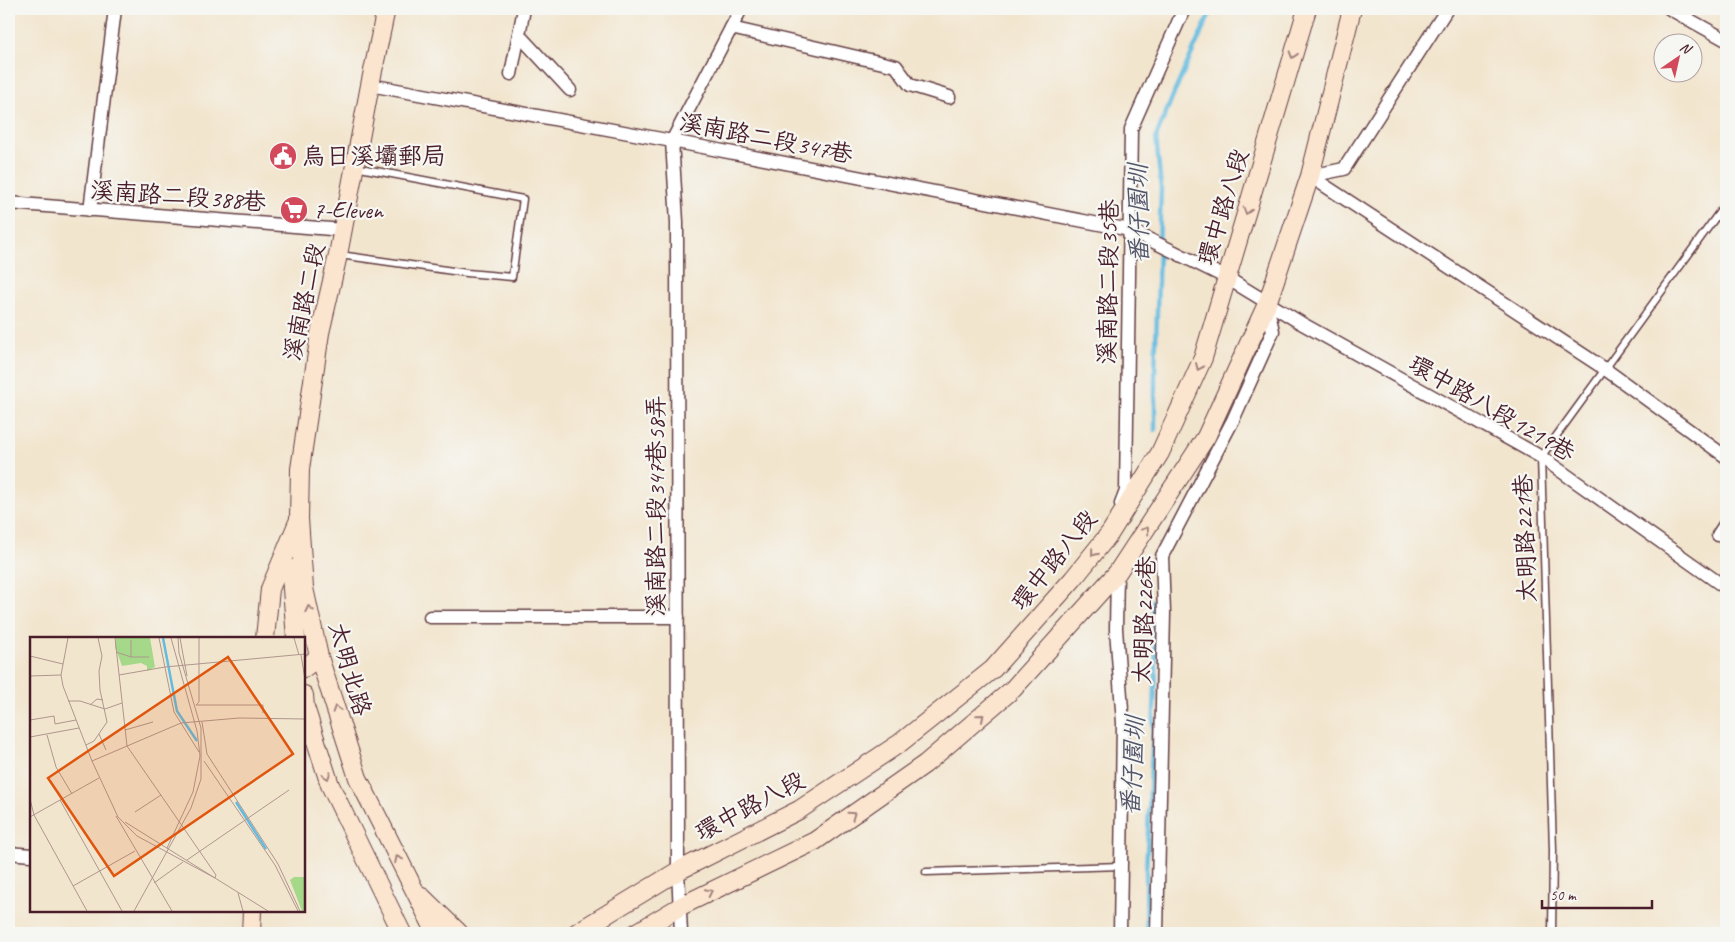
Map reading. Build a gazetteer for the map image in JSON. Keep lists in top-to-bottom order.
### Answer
{
  "streets": {
    "street": [
      "溪南路二段347巷",
      "溪南路二段388巷",
      "環中路八段",
      "溪南路二段35巷",
      "溪南路二段",
      "環中路八段1219巷",
      "溪南路二段347巷58弄",
      "太明路226巷",
      "太明北路"
    ],
    "lane": ["太明路221巷"]
  },
  "crossings": [
    ["溪南路二段347巷", "溪南路二段35巷"],
    ["溪南路二段347巷", "溪南路二段"],
    ["溪南路二段347巷", "環中路八段1219巷"],
    ["溪南路二段347巷", "溪南路二段347巷58弄"],
    ["溪南路二段388巷", "溪南路二段"],
    ["環中路八段", "溪南路二段35巷"],
    ["環中路八段", "環中路八段1219巷"],
    ["環中路八段", "溪南路二段347巷58弄"],
    ["溪南路二段", "太明北路"],
    ["環中路八段1219巷", "太明路221巷"],
    ["環中路八段1219巷", "太明路226巷"]
  ],
  "water": ["番仔園圳"],
  "places": {
    "public building": ["烏日溪壩郵局"],
    "supermarket": ["7-Eleven"]
  },
  "scale_bar": "50 m",
  "north": "top right"
}
